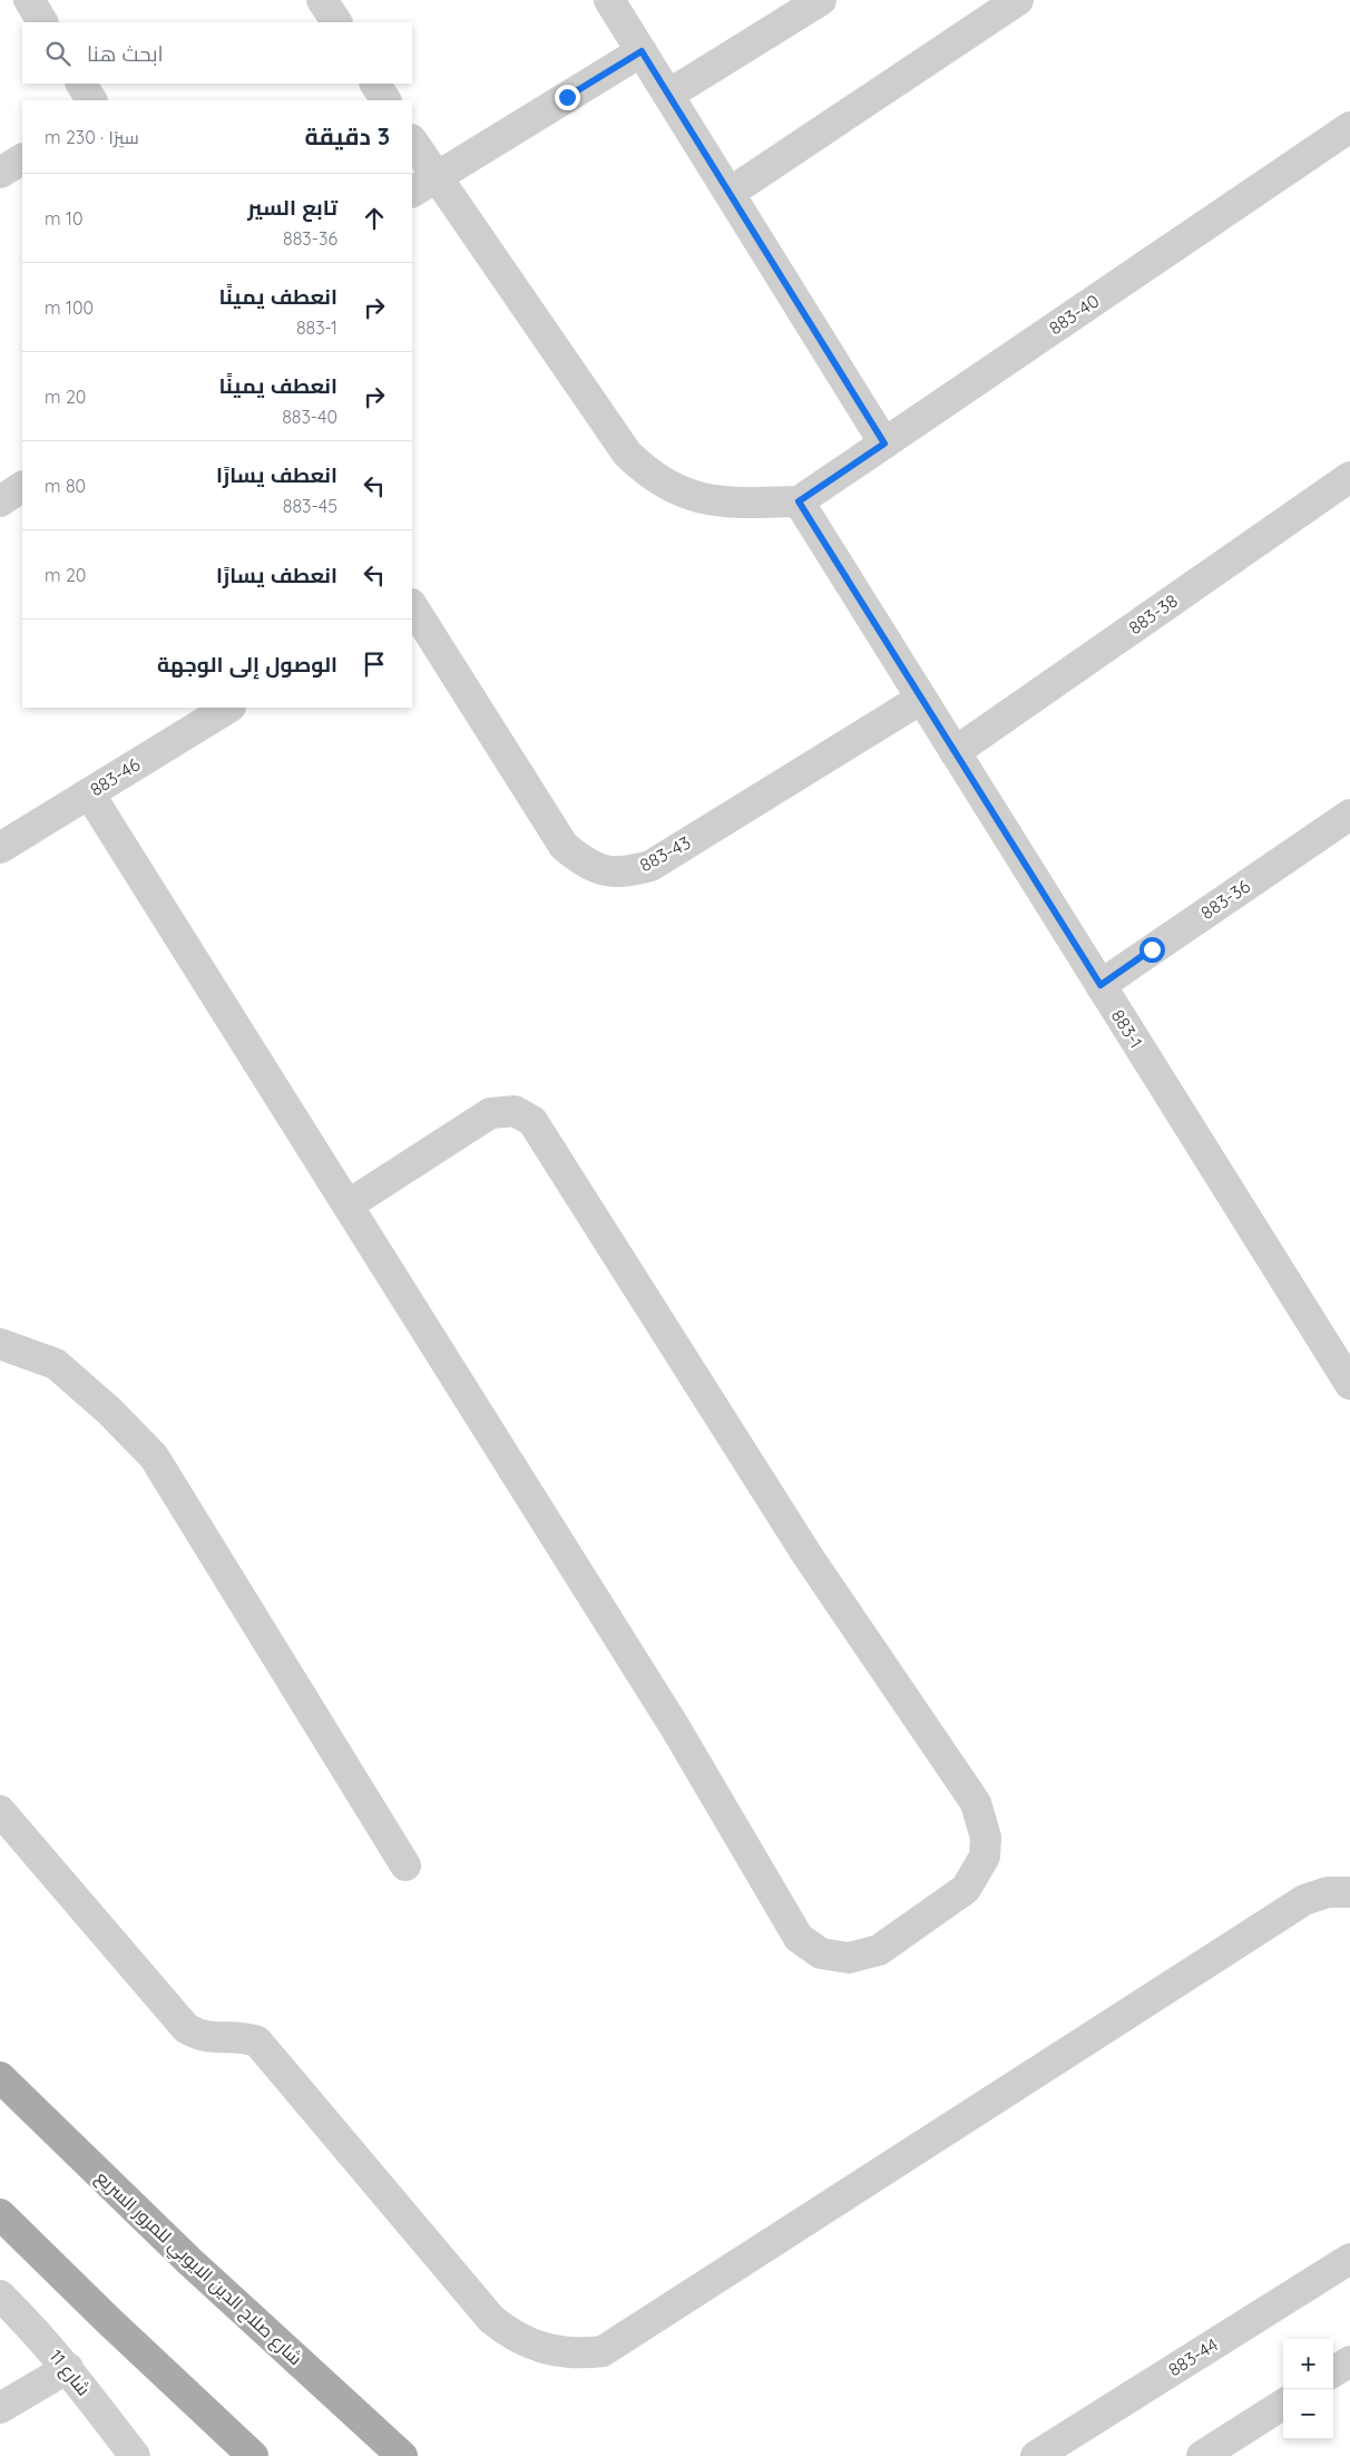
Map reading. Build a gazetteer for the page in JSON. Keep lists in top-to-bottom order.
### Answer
{
  "streets": {
    "main road": ["شارع صلاح الدين الايوبي للمرور السريع"],
    "street": [
      "883-40",
      "883-38",
      "883-46",
      "883-43",
      "883-36",
      "883-1",
      "883-44",
      "شارع 11"
    ]
  },
  "crossings": [
    ["883-40", "883-1"],
    ["883-38", "883-1"],
    ["883-43", "883-1"],
    ["883-36", "883-1"]
  ],
  "page": {
    "search": "ابحث هنا",
    "heading": ["3 دقيقة", "سيرًا · 230 m"],
    "list": [
      ["تابع السير", "883-36", "10 m"],
      ["انعطف يمينًا", "883-1", "100 m"],
      ["انعطف يمينًا", "883-40", "20 m"],
      ["انعطف يسارًا", "883-45", "80 m"],
      ["انعطف يسارًا", "20 m"],
      "الوصول إلى الوجهة"
    ],
    "map_buttons": ["+", "−"]
  }
}
